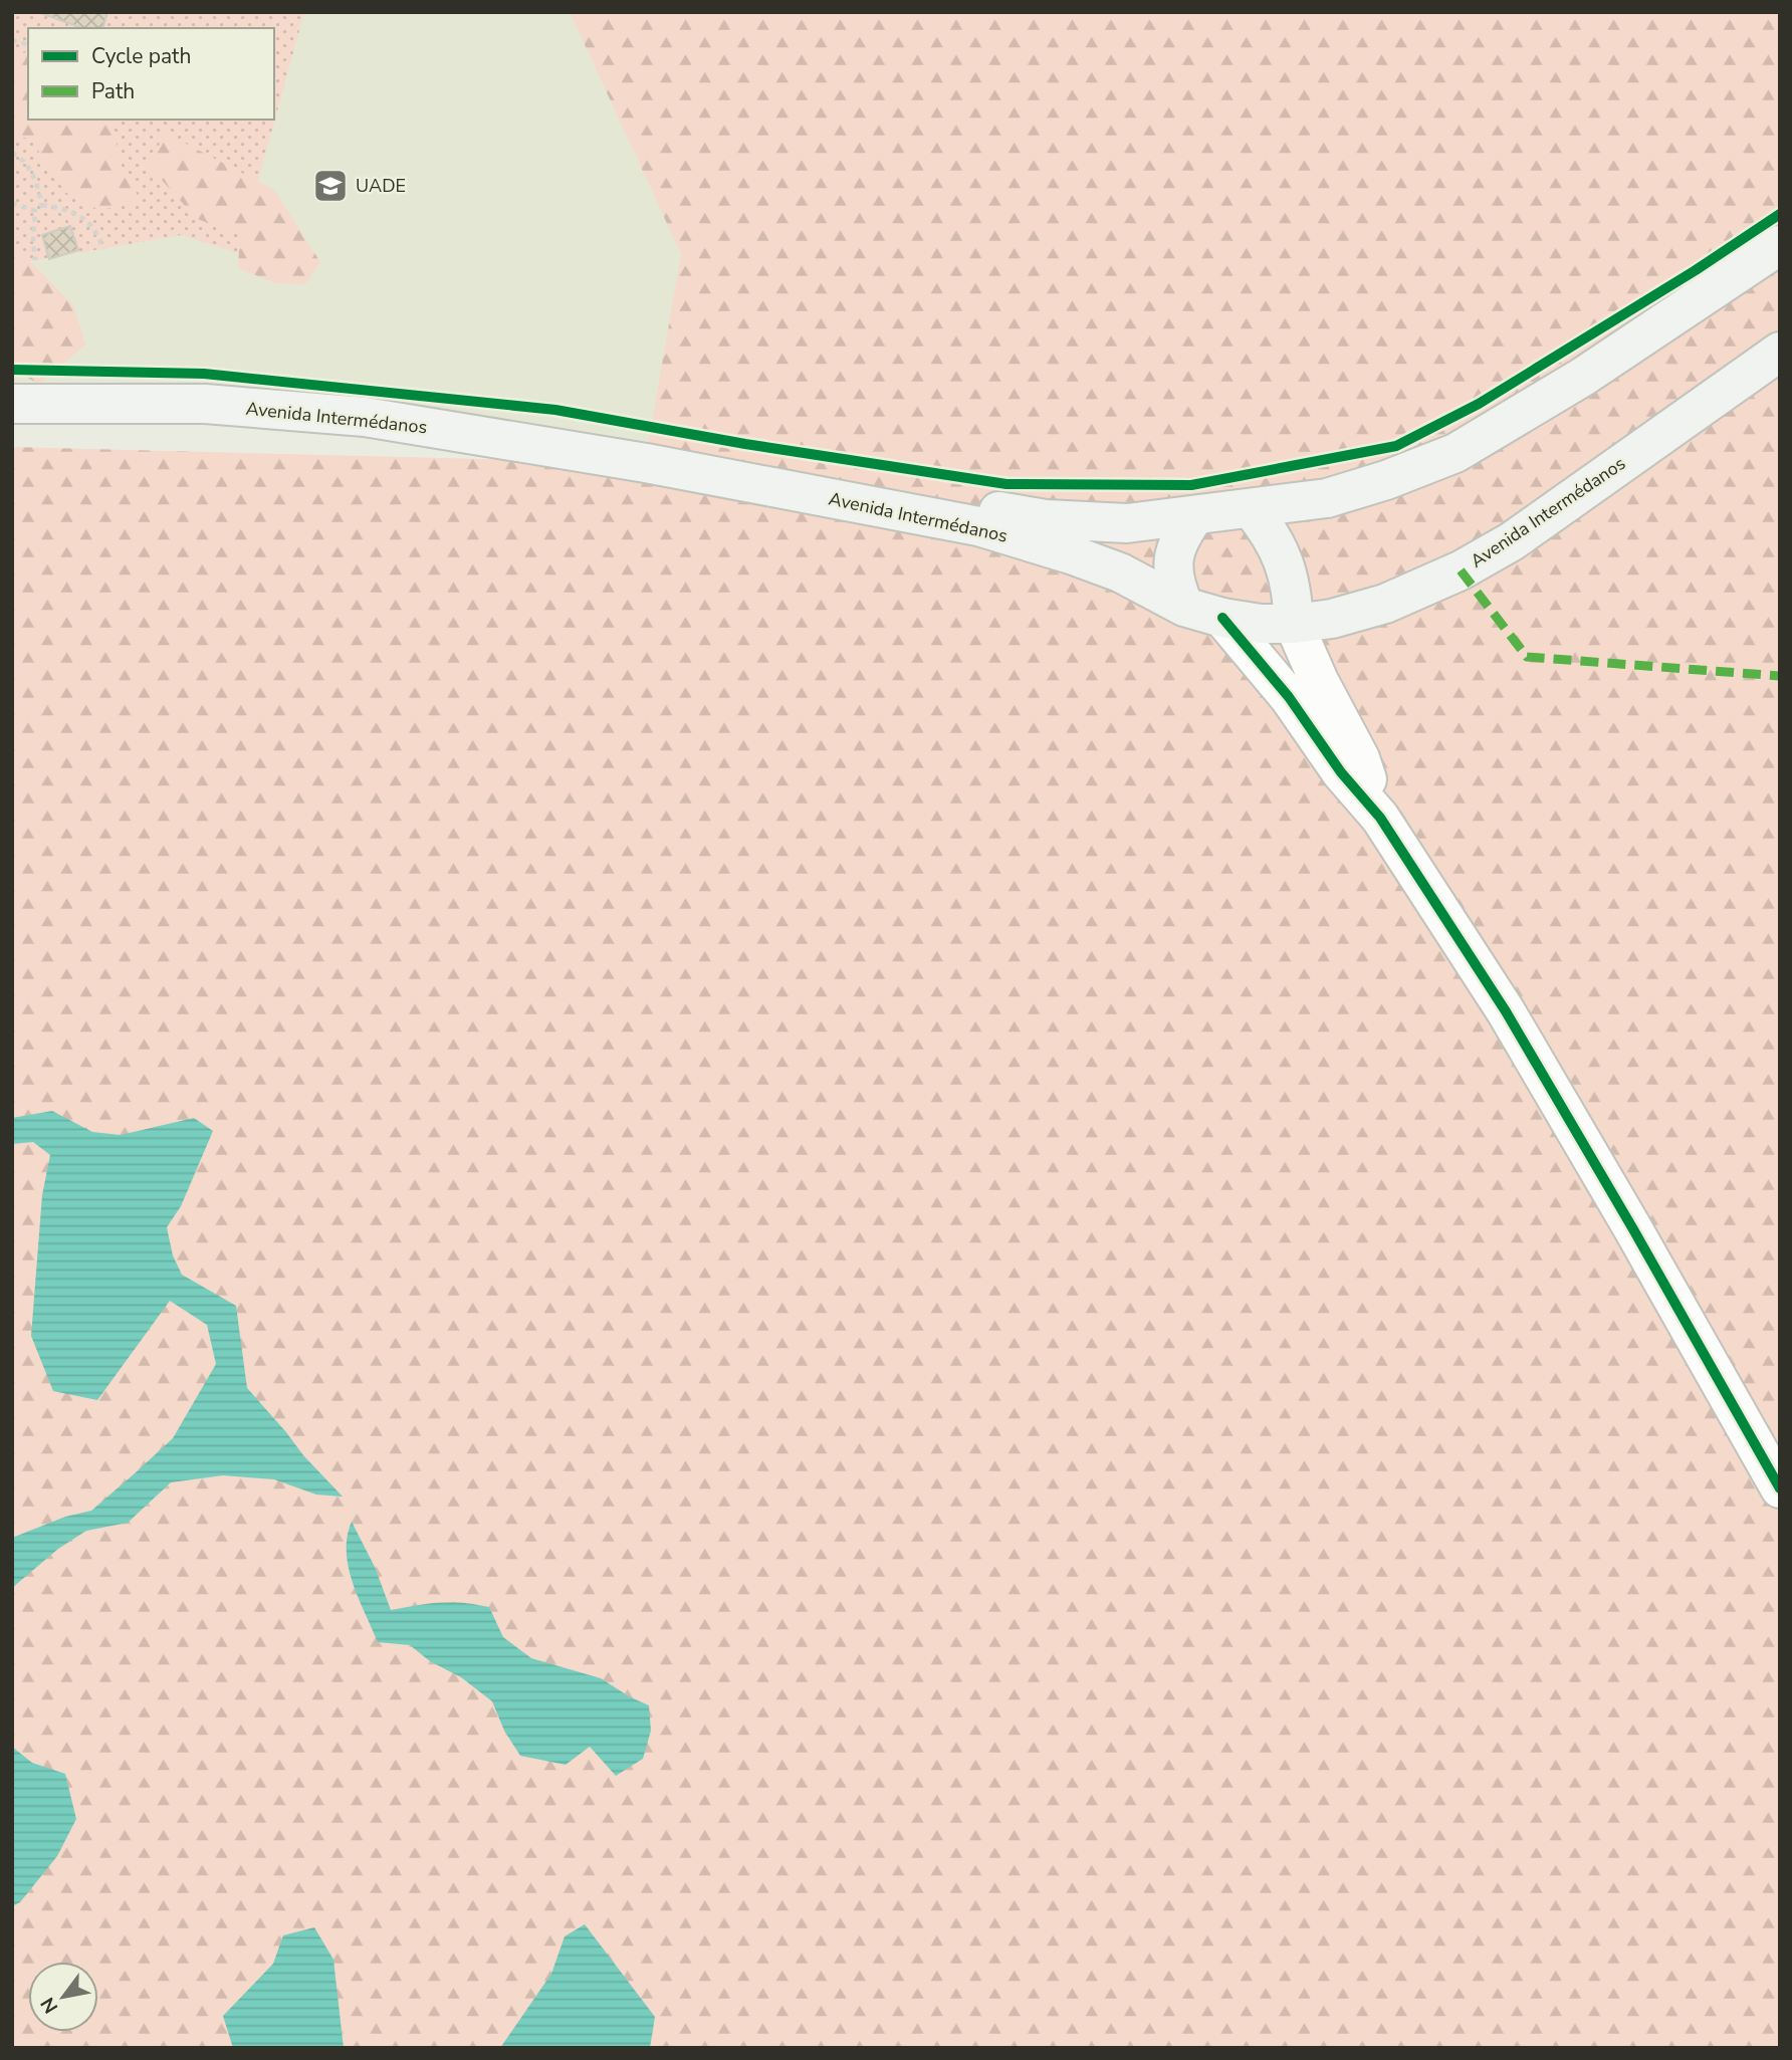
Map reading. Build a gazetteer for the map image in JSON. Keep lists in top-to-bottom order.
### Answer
{
  "streets": {
    "main road": ["Avenida Intermédanos"]
  },
  "places": {
    "school or university": ["UADE"]
  },
  "legend": ["Cycle path", "Path"],
  "north": "bottom left"
}
